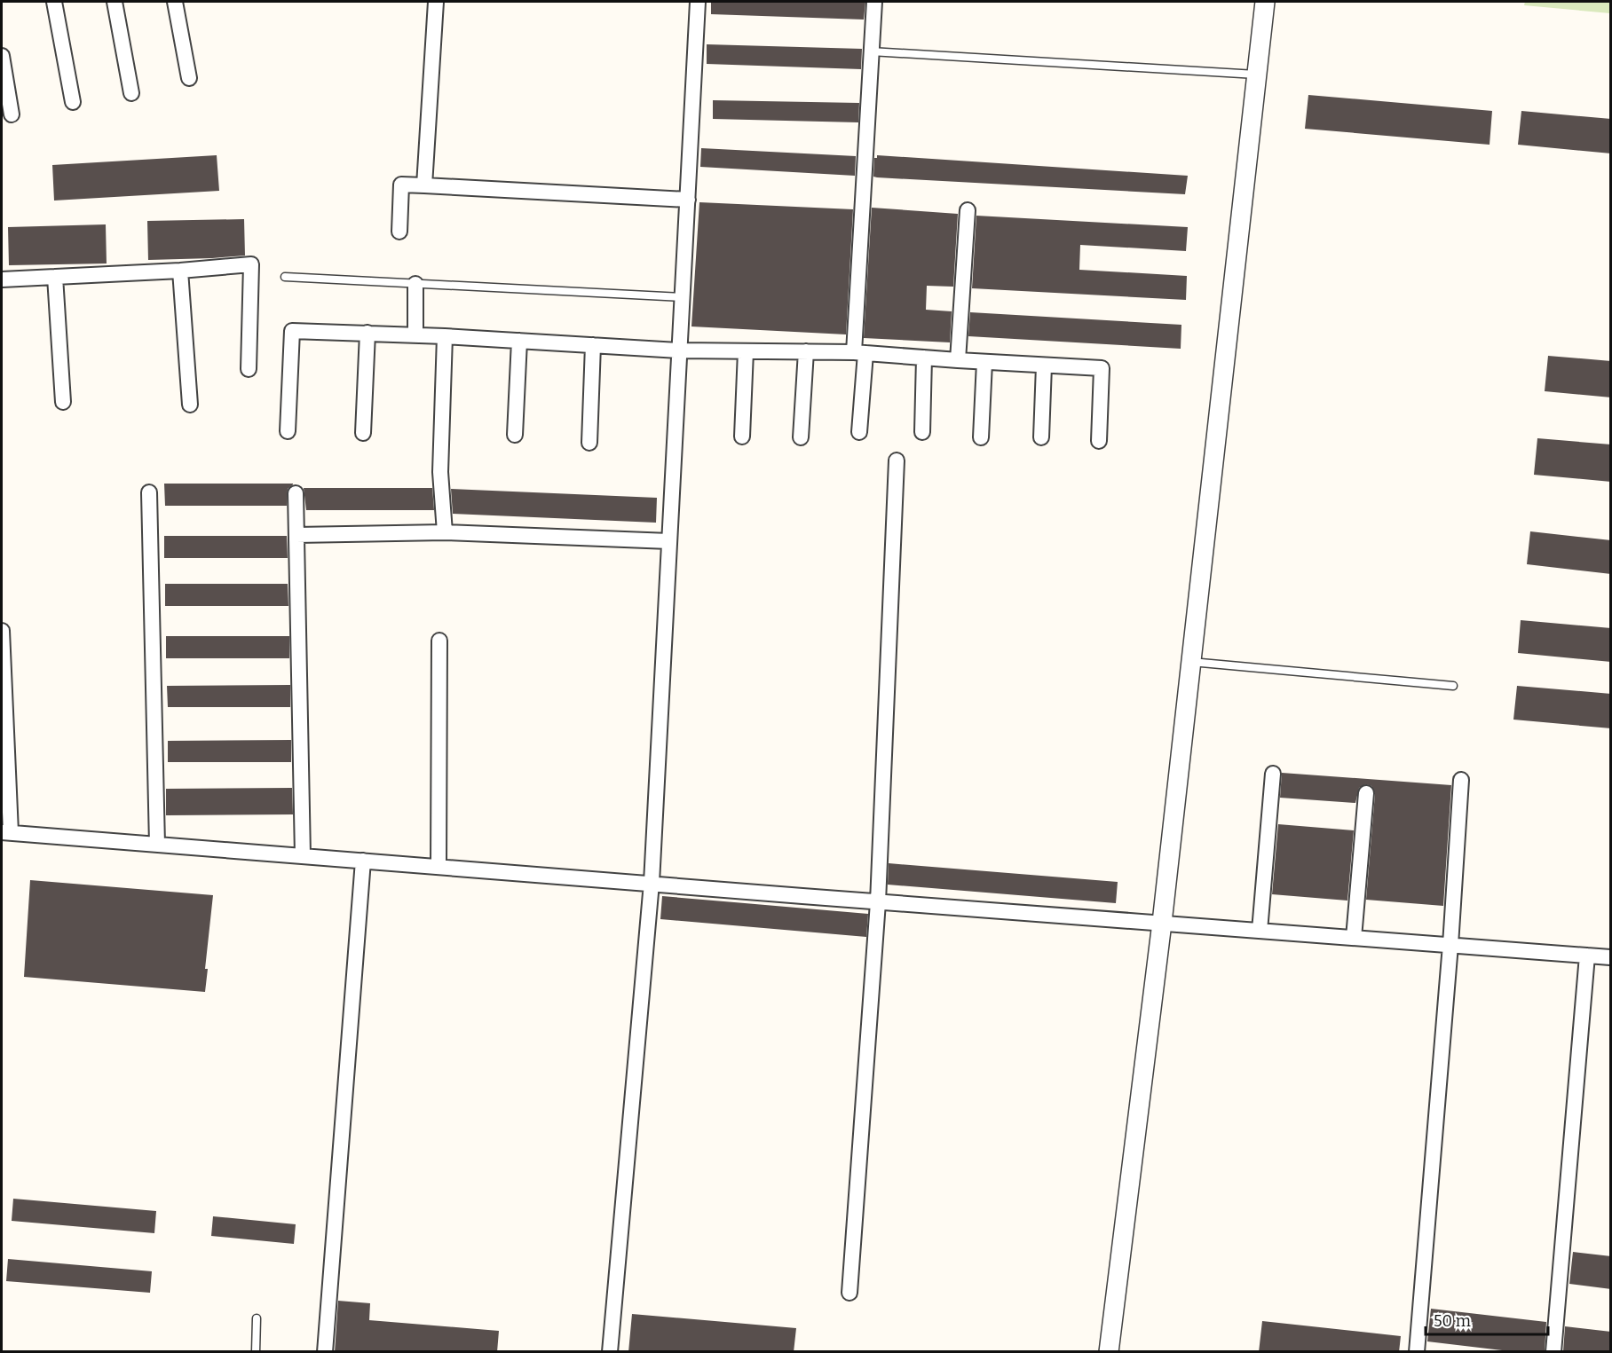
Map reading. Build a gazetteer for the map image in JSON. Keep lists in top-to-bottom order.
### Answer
{
  "scale_bar": "50 m"
}
